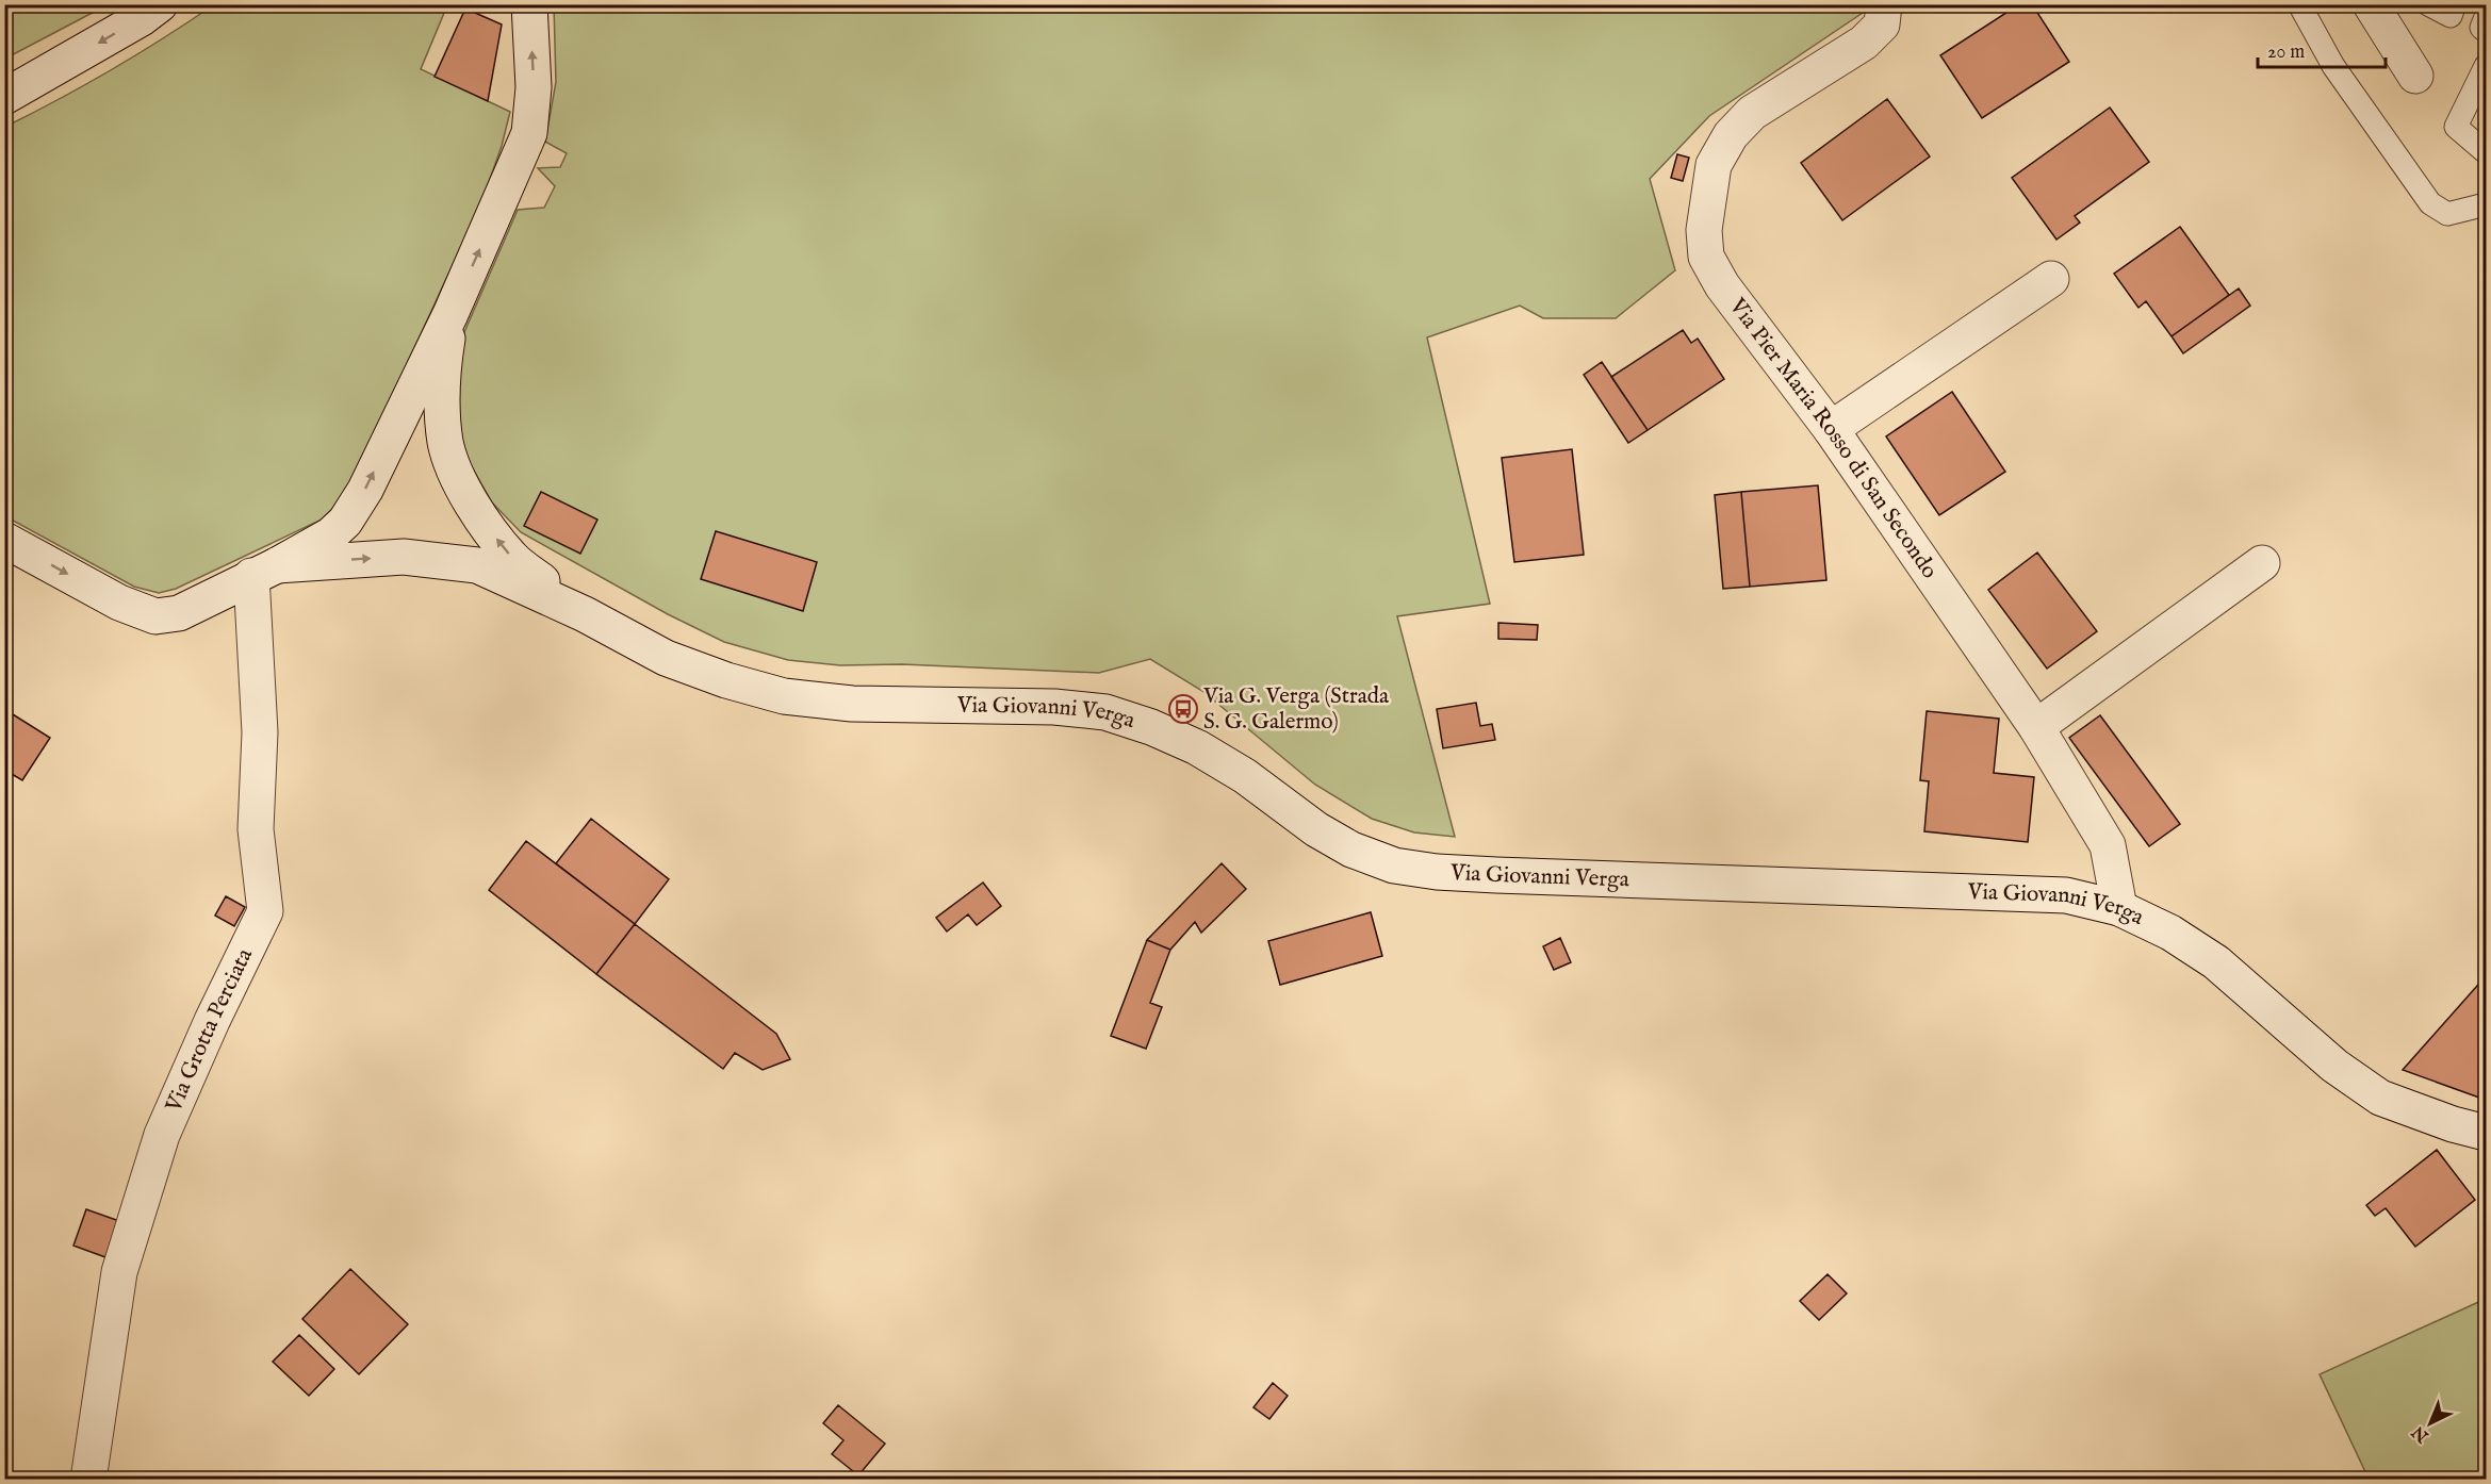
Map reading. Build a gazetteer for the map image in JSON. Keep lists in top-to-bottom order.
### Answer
{
  "streets": {
    "street": ["Via Pier Maria Rosso di San Secondo", "Via Giovanni Verga", "Via Grotta Perciata"]
  },
  "crossings": [
    ["Via Pier Maria Rosso di San Secondo", "Via Giovanni Verga"]
  ],
  "places": {
    "bus stop": ["Via G. Verga (Strada S. G. Galermo)"]
  },
  "scale_bar": "20 m",
  "north": "bottom left"
}
